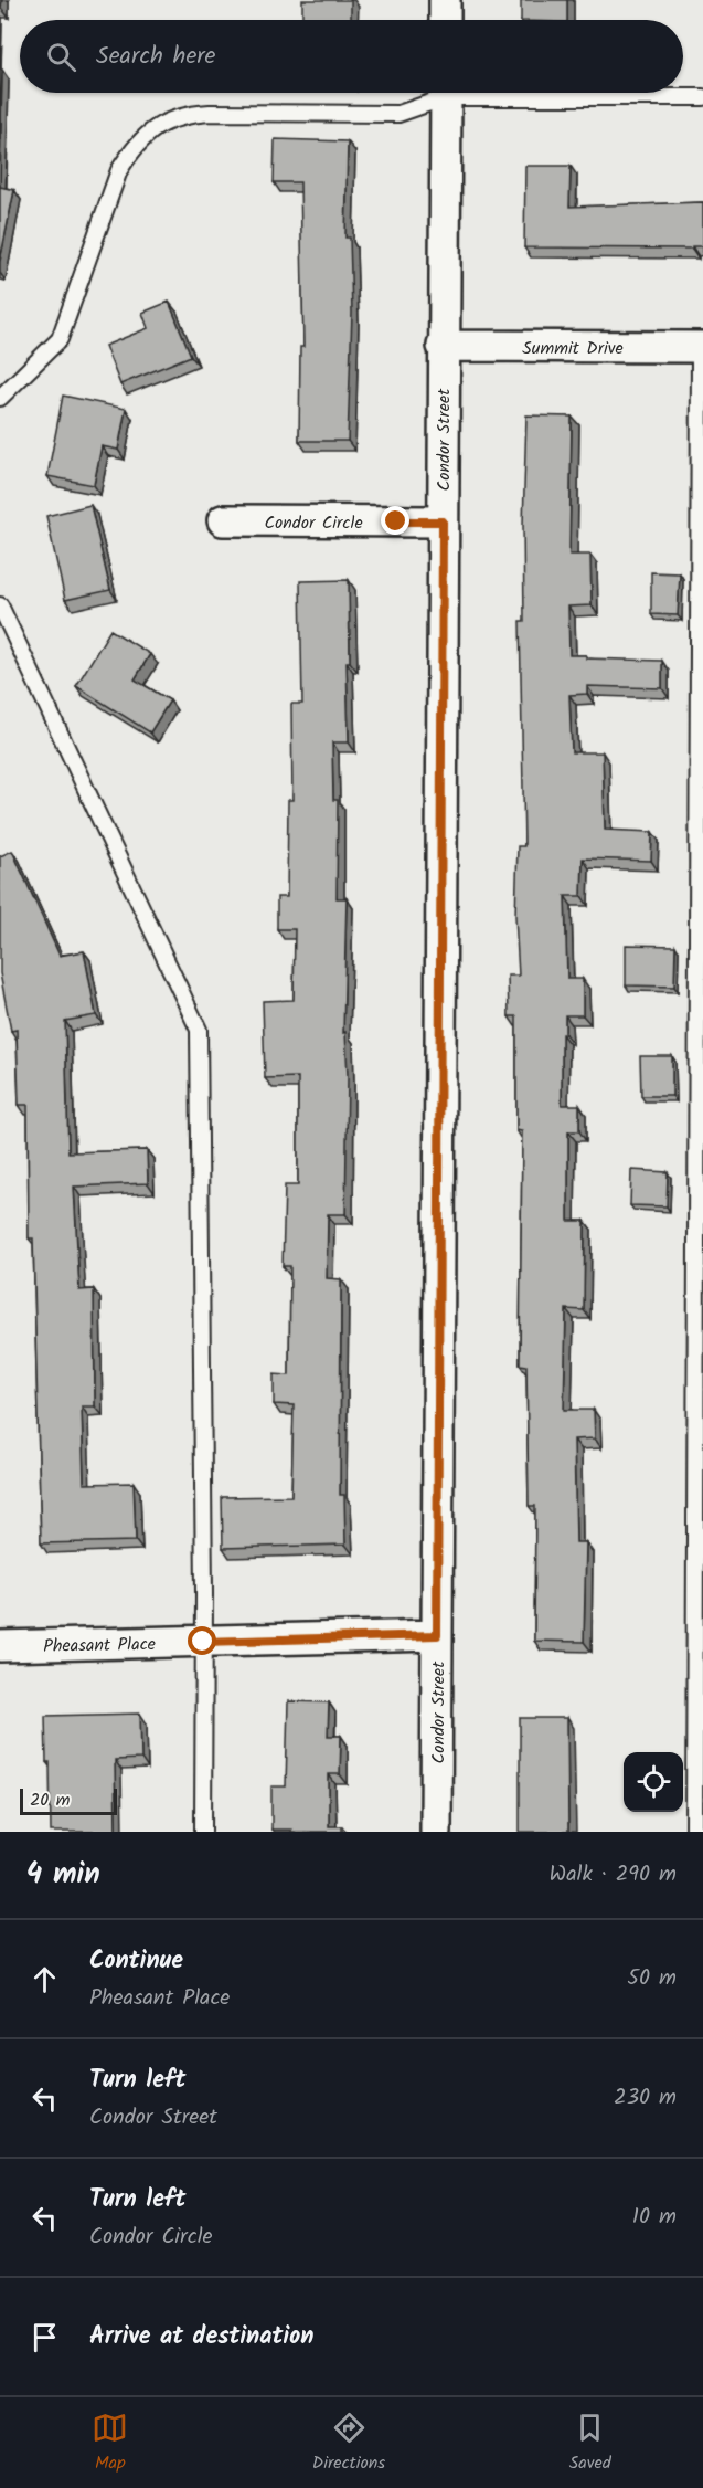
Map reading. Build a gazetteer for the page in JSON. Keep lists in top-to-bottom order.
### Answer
{
  "streets": {
    "street": [
      "Summit Drive",
      "Condor Street",
      "Condor Circle",
      "Pheasant Place"
    ]
  },
  "crossings": [
    ["Summit Drive", "Condor Street"],
    ["Condor Street", "Condor Circle"],
    ["Condor Street", "Pheasant Place"]
  ],
  "scale_bar": "20 m",
  "page": {
    "search": "Search here",
    "scale": "20 m",
    "heading": ["4 min", "Walk · 290 m"],
    "list": [
      ["Continue", "Pheasant Place", "50 m"],
      ["Turn left", "Condor Street", "230 m"],
      ["Turn left", "Condor Circle", "10 m"],
      "Arrive at destination"
    ],
    "nav": ["Map", "Directions", "Saved"]
  }
}
